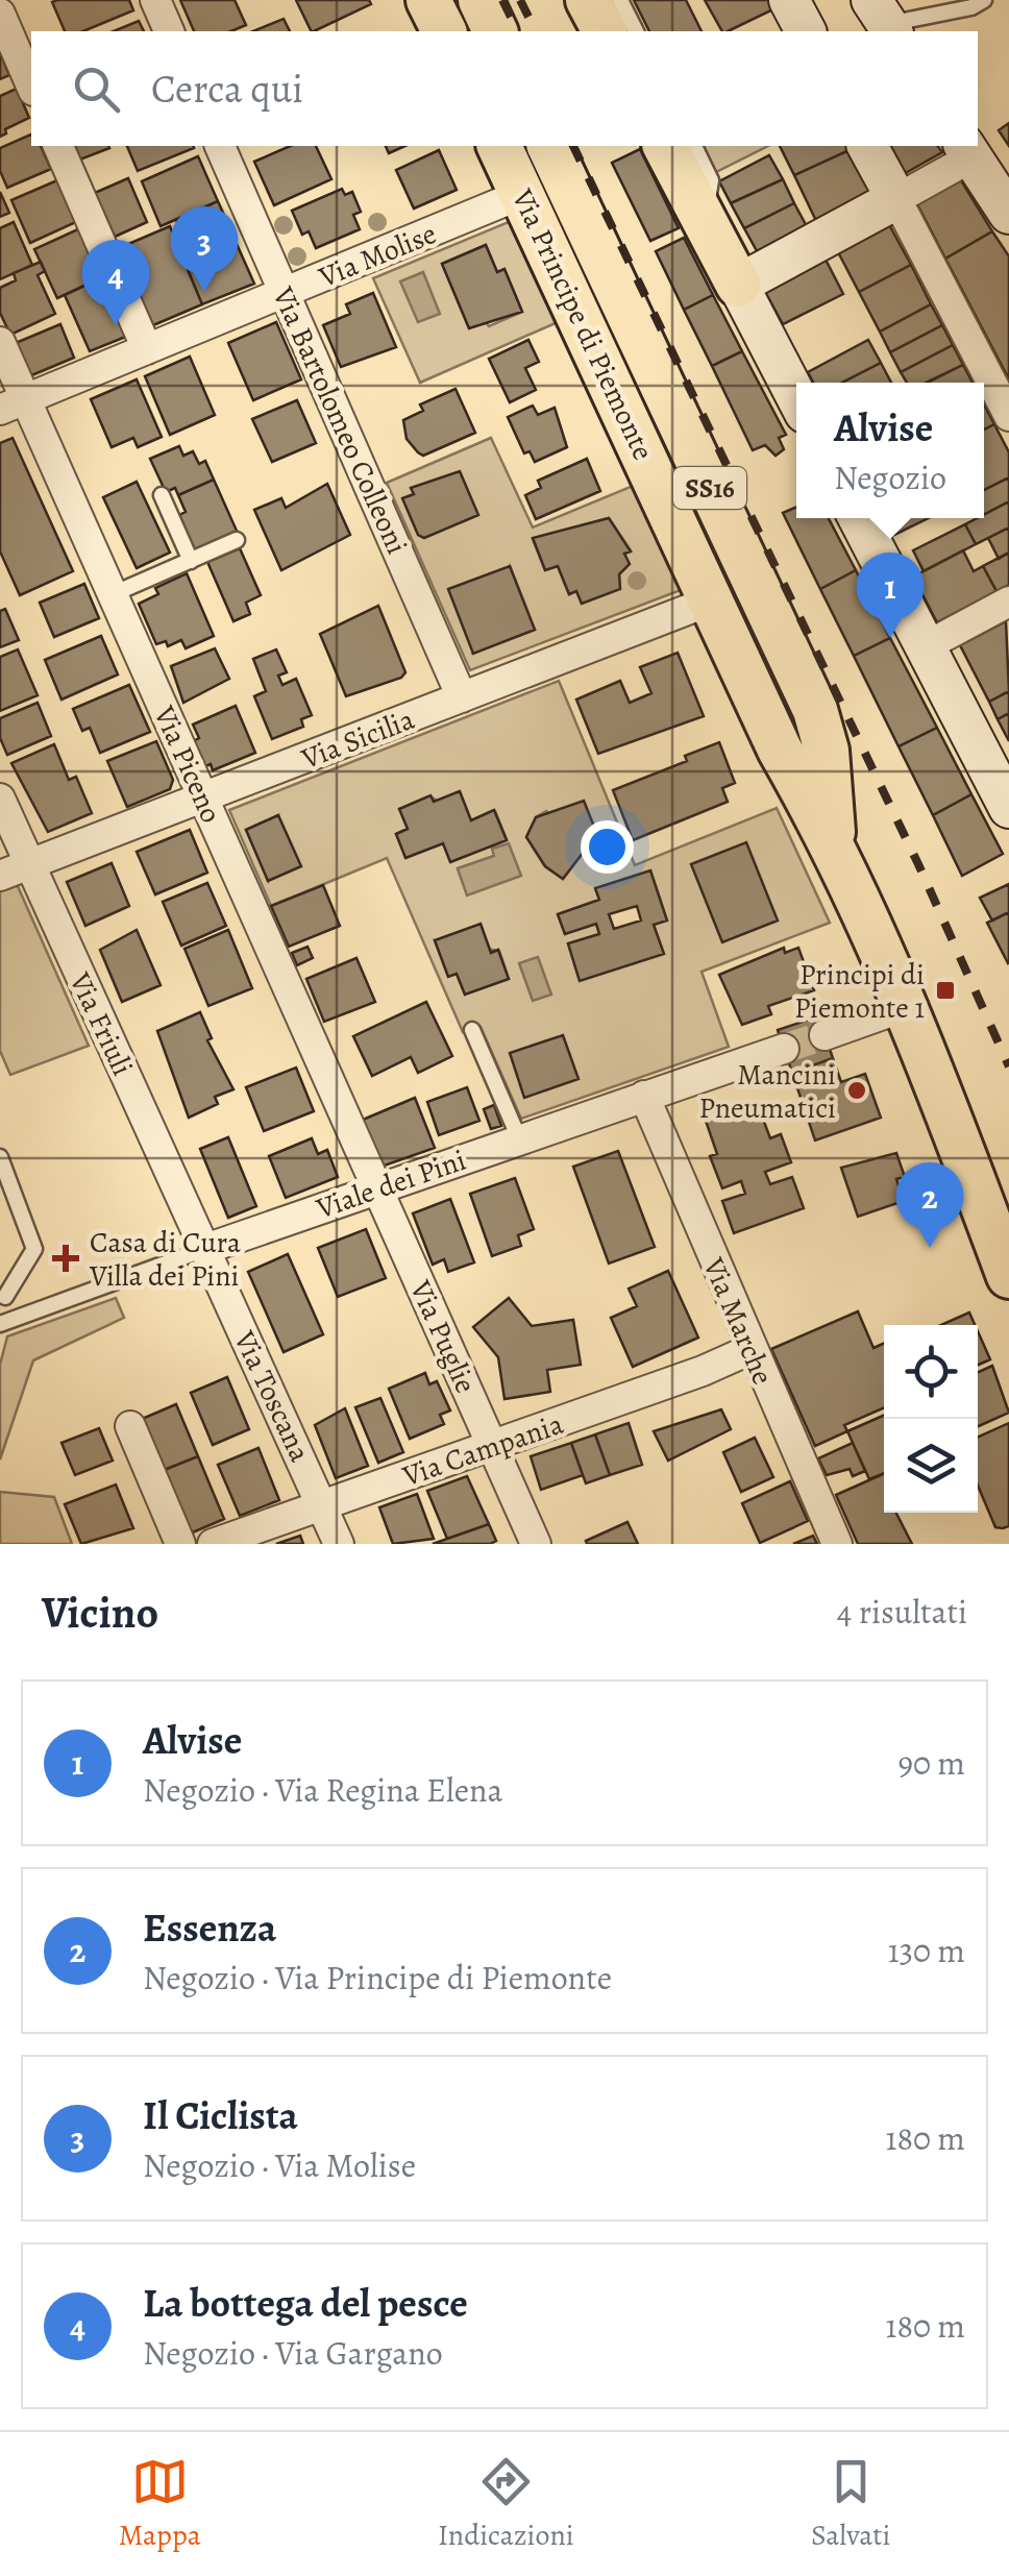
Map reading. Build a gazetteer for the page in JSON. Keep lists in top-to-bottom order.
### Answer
{
  "streets": {
    "main road": ["Via Principe di Piemonte", "SS16"],
    "street": [
      "Via Molise",
      "Via Bartolomeo Colleoni",
      "Via Sicilia",
      "Via Piceno",
      "Via Friuli",
      "Viale dei Pini",
      "Via Marche",
      "Via Puglie",
      "Via Toscana",
      "Via Campania"
    ]
  },
  "crossings": [
    ["Via Molise", "Via Principe di Piemonte"],
    ["Via Molise", "Via Bartolomeo Colleoni"],
    ["Via Molise", "Via Piceno"],
    ["Via Principe di Piemonte", "Via Sicilia"],
    ["Via Bartolomeo Colleoni", "Via Sicilia"],
    ["Via Sicilia", "Via Piceno"],
    ["Via Sicilia", "Via Friuli"],
    ["Via Piceno", "Viale dei Pini"],
    ["Via Piceno", "Via Puglie"],
    ["Via Friuli", "Viale dei Pini"],
    ["Via Friuli", "Via Toscana"],
    ["Viale dei Pini", "Via Marche"],
    ["Viale dei Pini", "Via Puglie"],
    ["Viale dei Pini", "Via Toscana"],
    ["Via Marche", "Via Campania"],
    ["Via Puglie", "Via Campania"],
    ["Via Toscana", "Via Campania"]
  ],
  "places": {
    "transit": ["Principi di Piemonte 1"],
    "other": ["Mancini Pneumatici"],
    "health": ["Casa di Cura Villa dei Pini"]
  },
  "page": {
    "search": "Cerca qui",
    "pins": [
      "3",
      "4",
      "1",
      "2"
    ],
    "popup": ["Alvise", "Negozio"],
    "heading": ["Vicino", "4 risultati"],
    "list": [
      {
        "mark": "1",
        "name": "Alvise",
        "note": "Negozio · Via Regina Elena",
        "value": "90 m"
      },
      {
        "mark": "2",
        "name": "Essenza",
        "note": "Negozio · Via Principe di Piemonte",
        "value": "130 m"
      },
      {
        "mark": "3",
        "name": "Il Ciclista",
        "note": "Negozio · Via Molise",
        "value": "180 m"
      },
      {
        "mark": "4",
        "name": "La bottega del pesce",
        "note": "Negozio · Via Gargano",
        "value": "180 m"
      }
    ],
    "nav": ["Mappa", "Indicazioni", "Salvati"]
  }
}
